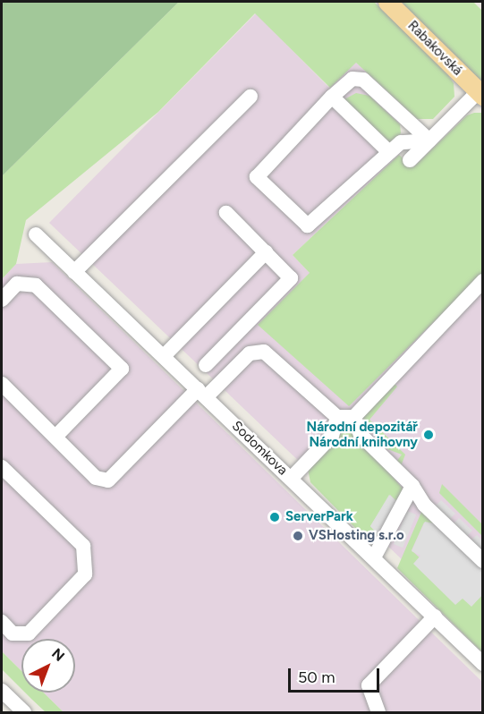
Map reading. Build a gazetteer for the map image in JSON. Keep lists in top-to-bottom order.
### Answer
{
  "streets": {
    "main road": ["Rabakovská"],
    "street": ["Sodomkova"]
  },
  "places": ["Národní depozitář Národní knihovny", "ServerPark", "VSHosting s.r.o"],
  "scale_bar": "50 m",
  "north": "top right"
}
